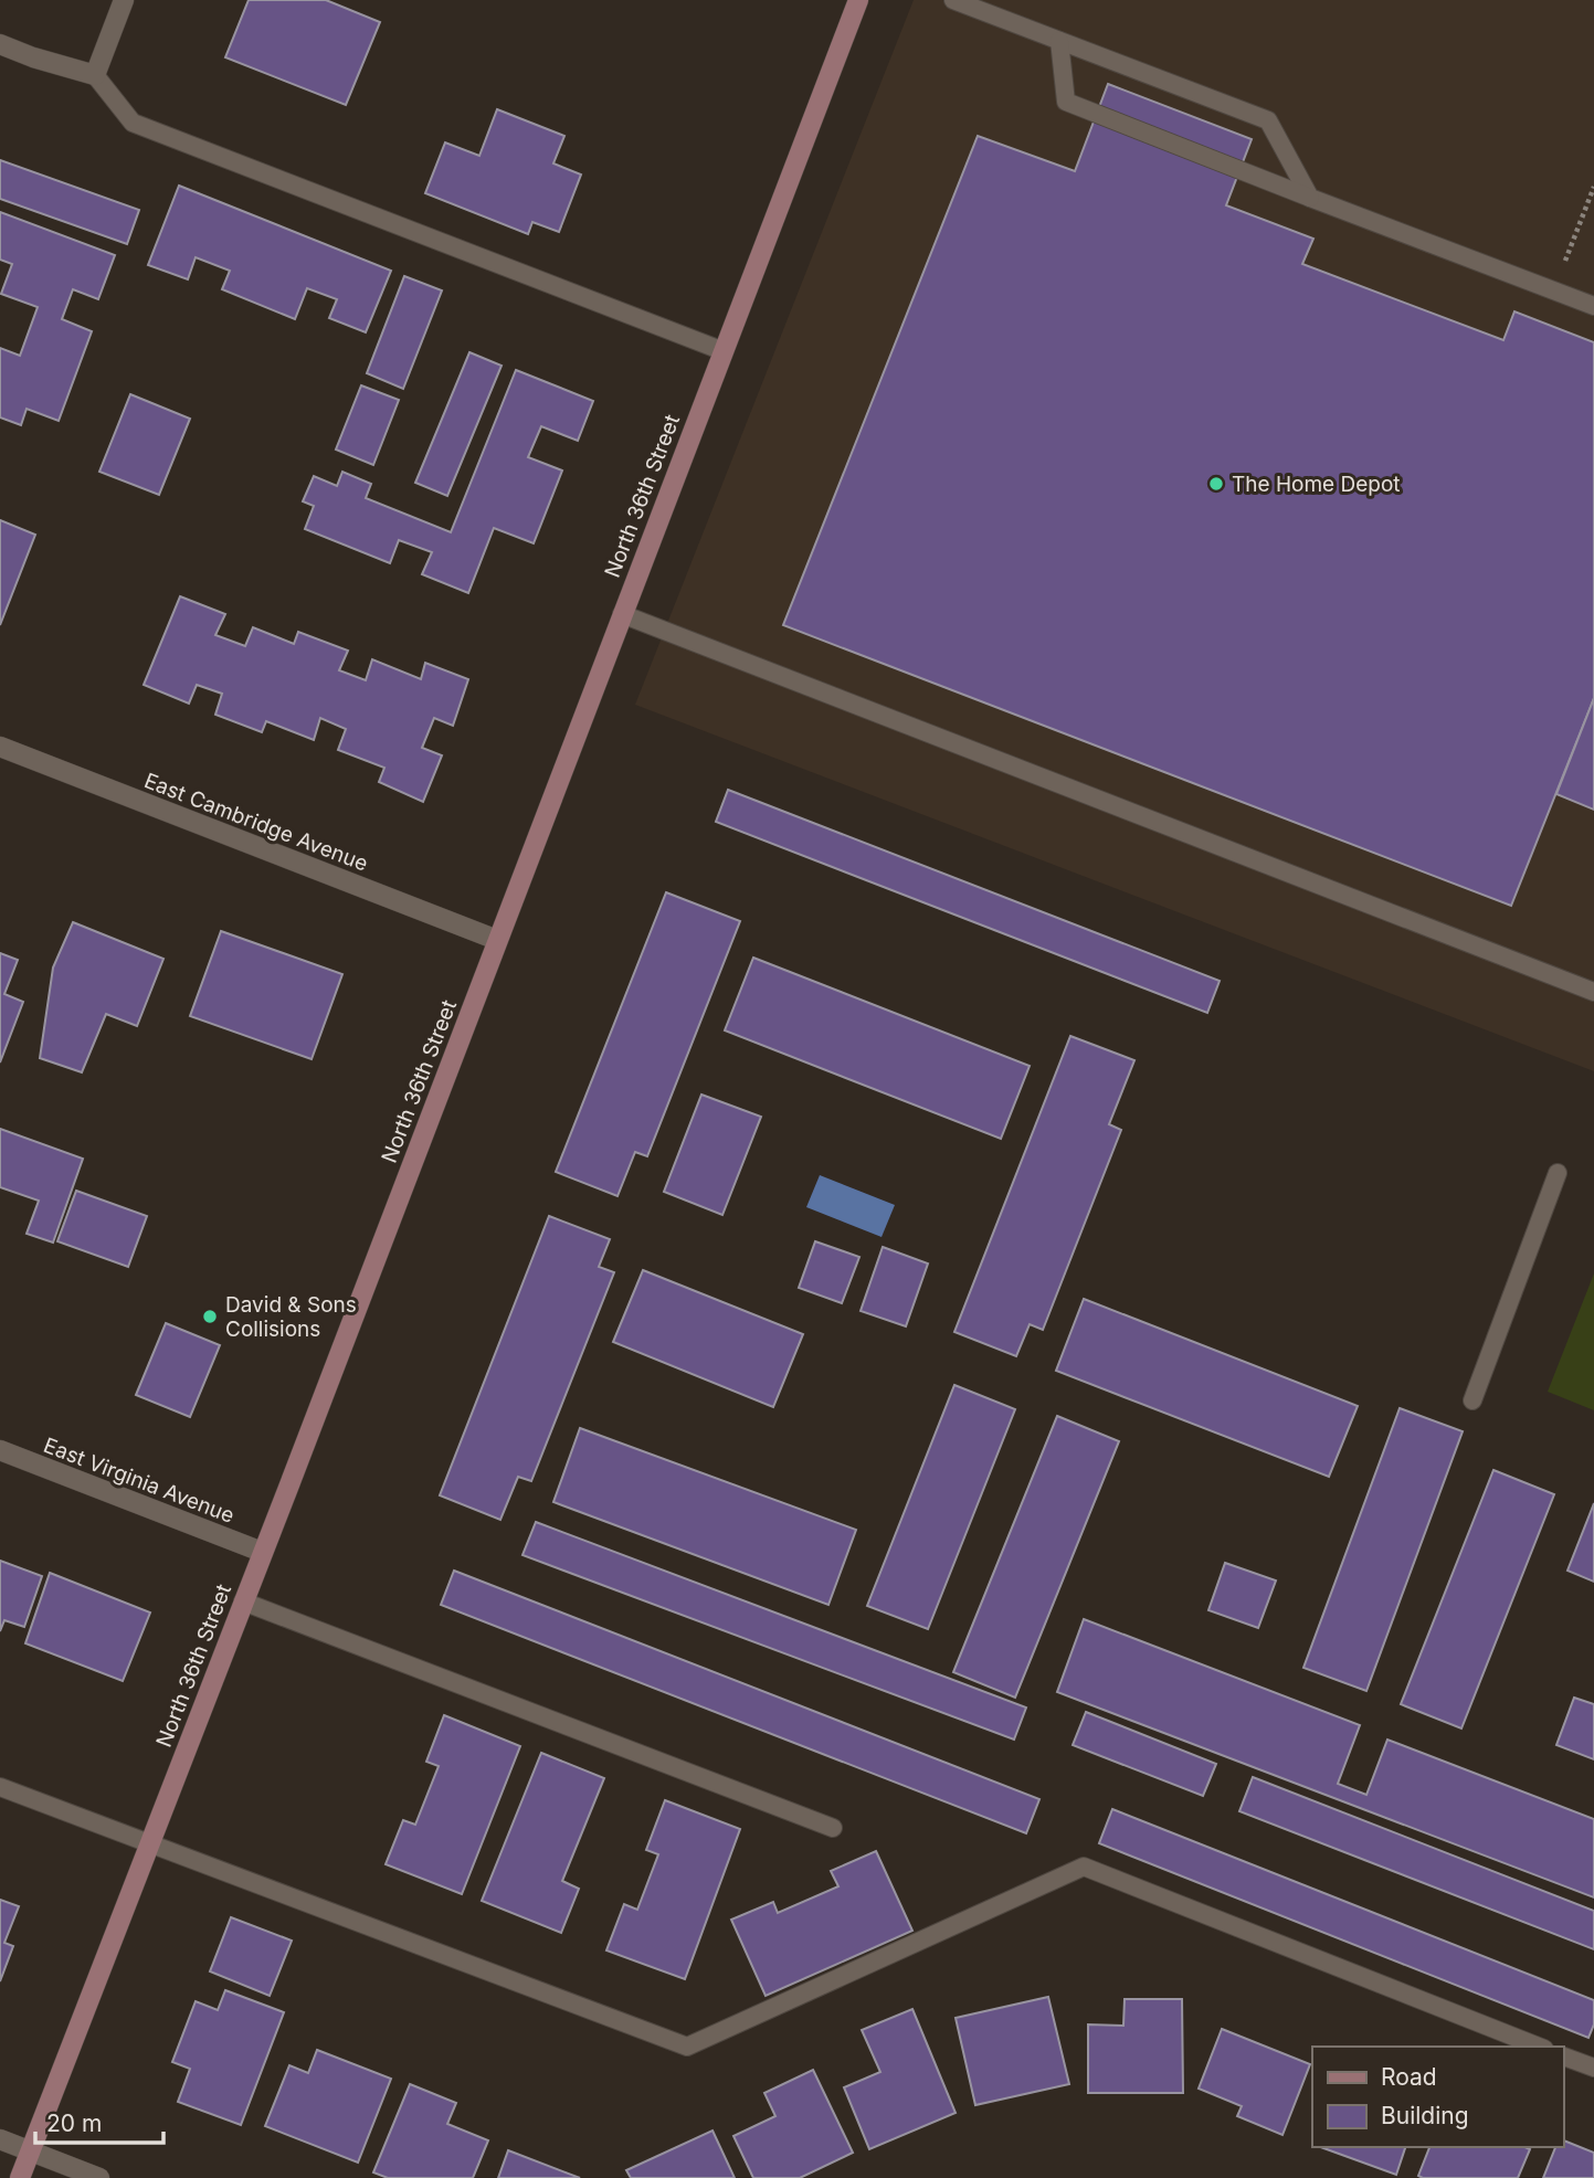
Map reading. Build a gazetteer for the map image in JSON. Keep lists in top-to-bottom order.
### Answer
{
  "streets": {
    "main road": ["North 36th Street"],
    "street": ["East Cambridge Avenue", "East Virginia Avenue"]
  },
  "crossings": [
    ["North 36th Street", "East Cambridge Avenue"],
    ["North 36th Street", "East Virginia Avenue"]
  ],
  "places": ["The Home Depot", "David & Sons Collisions"],
  "legend": ["Road", "Building"],
  "scale_bar": "20 m"
}
